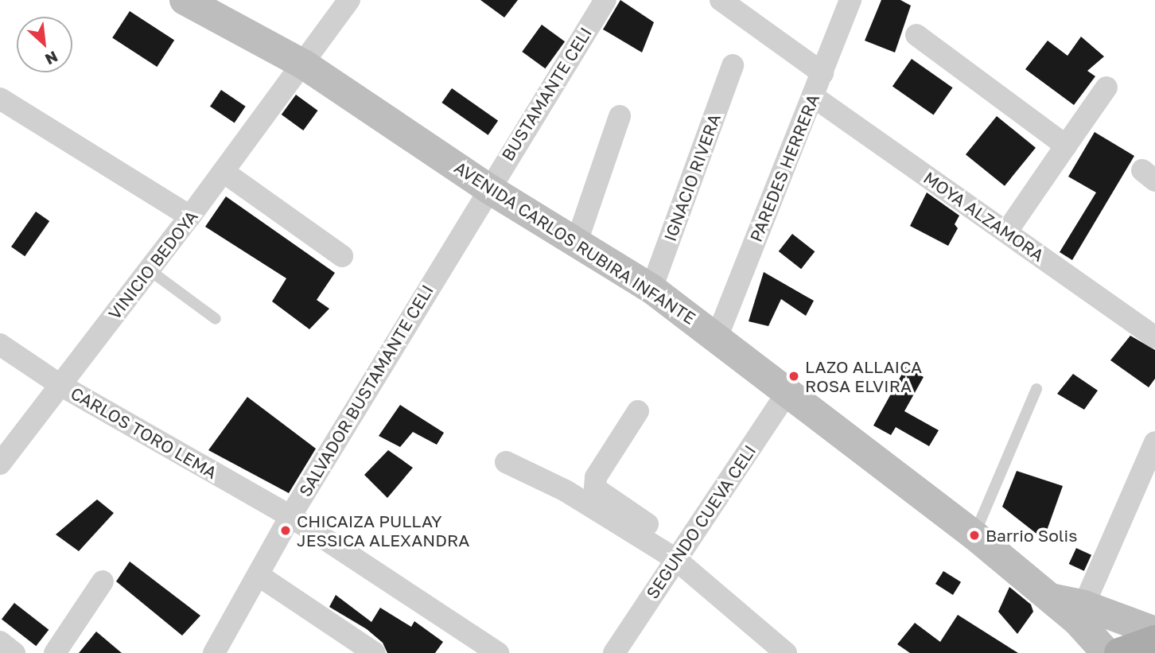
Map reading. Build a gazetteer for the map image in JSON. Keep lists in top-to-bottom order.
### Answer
{
  "streets": {
    "street": [
      "BUSTAMANTE CELI",
      "PAREDES HERRERA",
      "IGNACIO RIVERA",
      "MOYA ALZAMORA",
      "AVENIDA CARLOS RUBIRA INFANTE",
      "VINICIO BEDOYA",
      "SALVADOR BUSTAMANTE CELI",
      "CARLOS TORO LEMA",
      "SEGUNDO CUEVA CELI"
    ]
  },
  "crossings": [
    ["BUSTAMANTE CELI", "AVENIDA CARLOS RUBIRA INFANTE"],
    ["BUSTAMANTE CELI", "SALVADOR BUSTAMANTE CELI"],
    ["PAREDES HERRERA", "MOYA ALZAMORA"],
    ["PAREDES HERRERA", "AVENIDA CARLOS RUBIRA INFANTE"],
    ["IGNACIO RIVERA", "AVENIDA CARLOS RUBIRA INFANTE"],
    ["AVENIDA CARLOS RUBIRA INFANTE", "VINICIO BEDOYA"],
    ["AVENIDA CARLOS RUBIRA INFANTE", "SALVADOR BUSTAMANTE CELI"],
    ["AVENIDA CARLOS RUBIRA INFANTE", "SEGUNDO CUEVA CELI"],
    ["VINICIO BEDOYA", "CARLOS TORO LEMA"],
    ["SALVADOR BUSTAMANTE CELI", "CARLOS TORO LEMA"]
  ],
  "places": ["LAZO ALLAICA ROSA ELVIRA", "CHICAIZA PULLAY JESSICA ALEXANDRA", "Barrio Solis"],
  "north": "bottom right"
}
